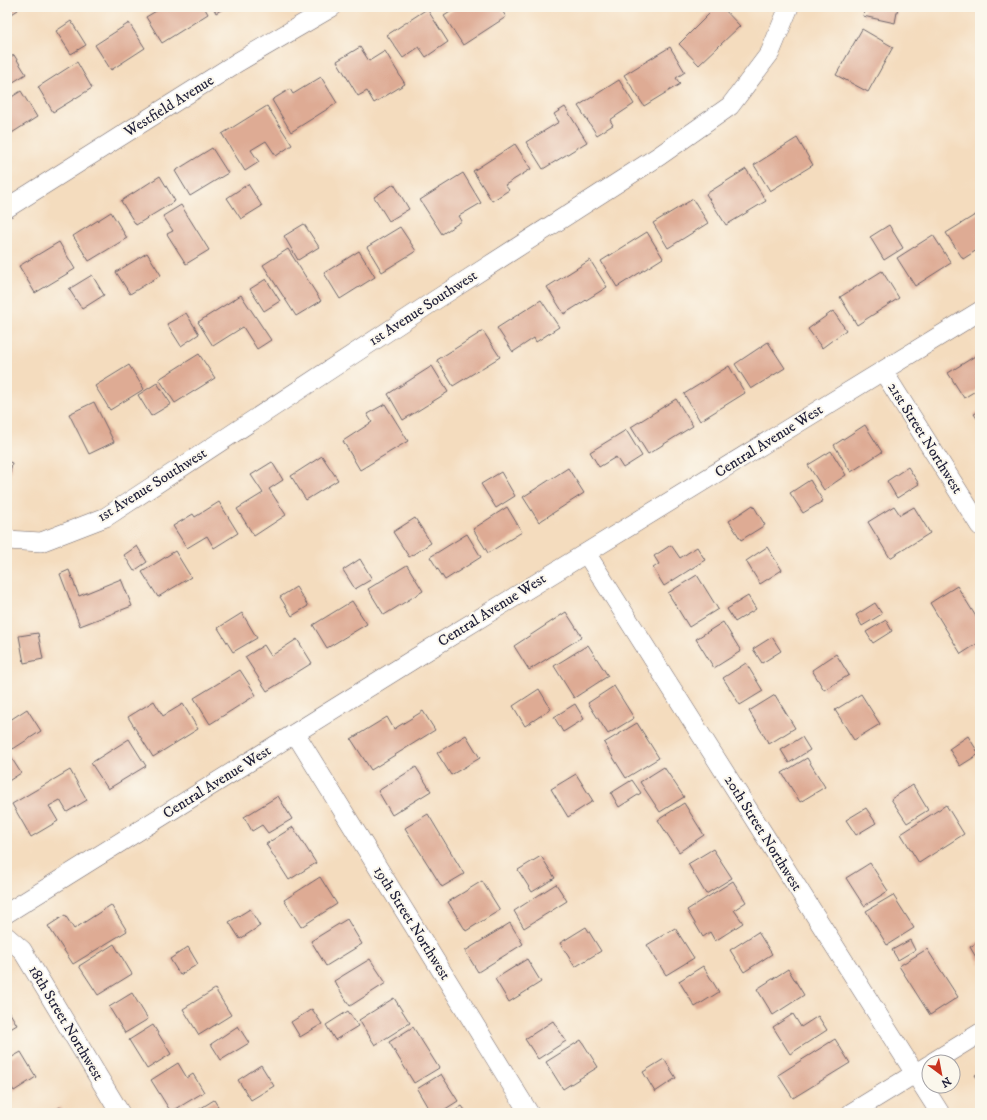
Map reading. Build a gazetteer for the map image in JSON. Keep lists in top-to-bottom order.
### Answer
{
  "streets": {
    "street": [
      "Westfield Avenue",
      "1st Avenue Southwest",
      "21st Street Northwest",
      "Central Avenue West",
      "20th Street Northwest",
      "19th Street Northwest",
      "18th Street Northwest"
    ]
  },
  "crossings": [
    ["21st Street Northwest", "Central Avenue West"],
    ["Central Avenue West", "20th Street Northwest"],
    ["Central Avenue West", "19th Street Northwest"]
  ],
  "north": "bottom right"
}
